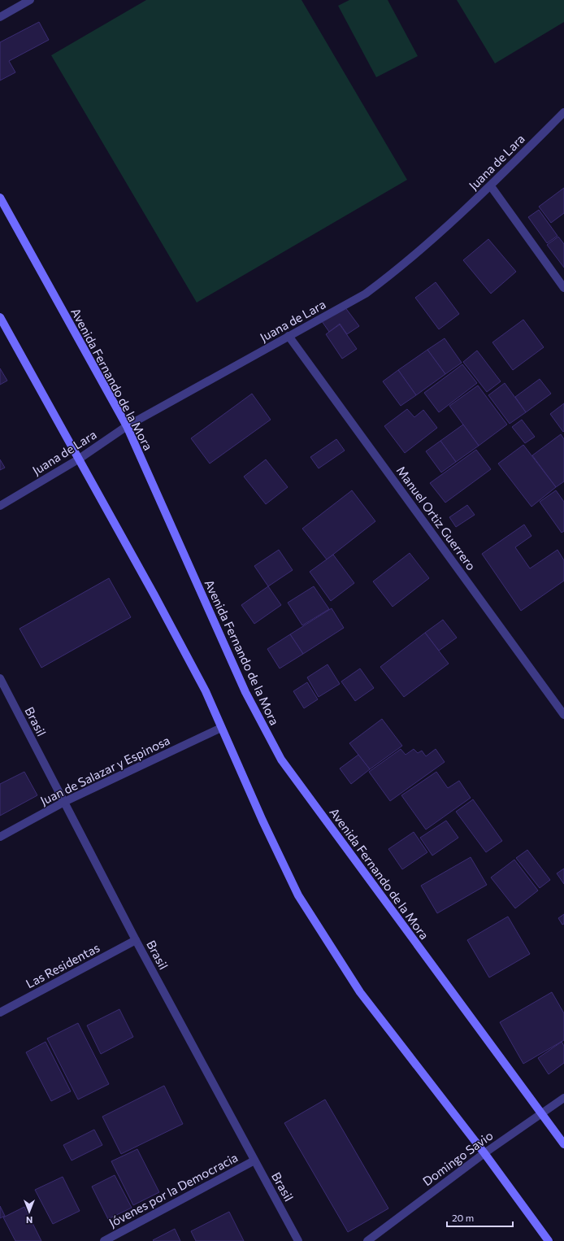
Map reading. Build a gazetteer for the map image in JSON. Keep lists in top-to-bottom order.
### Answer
{
  "streets": {
    "main road": ["Avenida Fernando de la Mora"],
    "street": [
      "Juana de Lara",
      "Manuel Ortiz Guerrero",
      "Brasil",
      "Juan de Salazar y Espinosa",
      "Las Residentas",
      "Domingo Savio",
      "Jóvenes por la Democracia"
    ]
  },
  "crossings": [
    ["Juana de Lara", "Avenida Fernando de la Mora"],
    ["Juana de Lara", "Manuel Ortiz Guerrero"],
    ["Avenida Fernando de la Mora", "Domingo Savio"],
    ["Brasil", "Juan de Salazar y Espinosa"],
    ["Brasil", "Las Residentas"],
    ["Brasil", "Jóvenes por la Democracia"]
  ],
  "scale_bar": "20 m",
  "north": "bottom"
}
